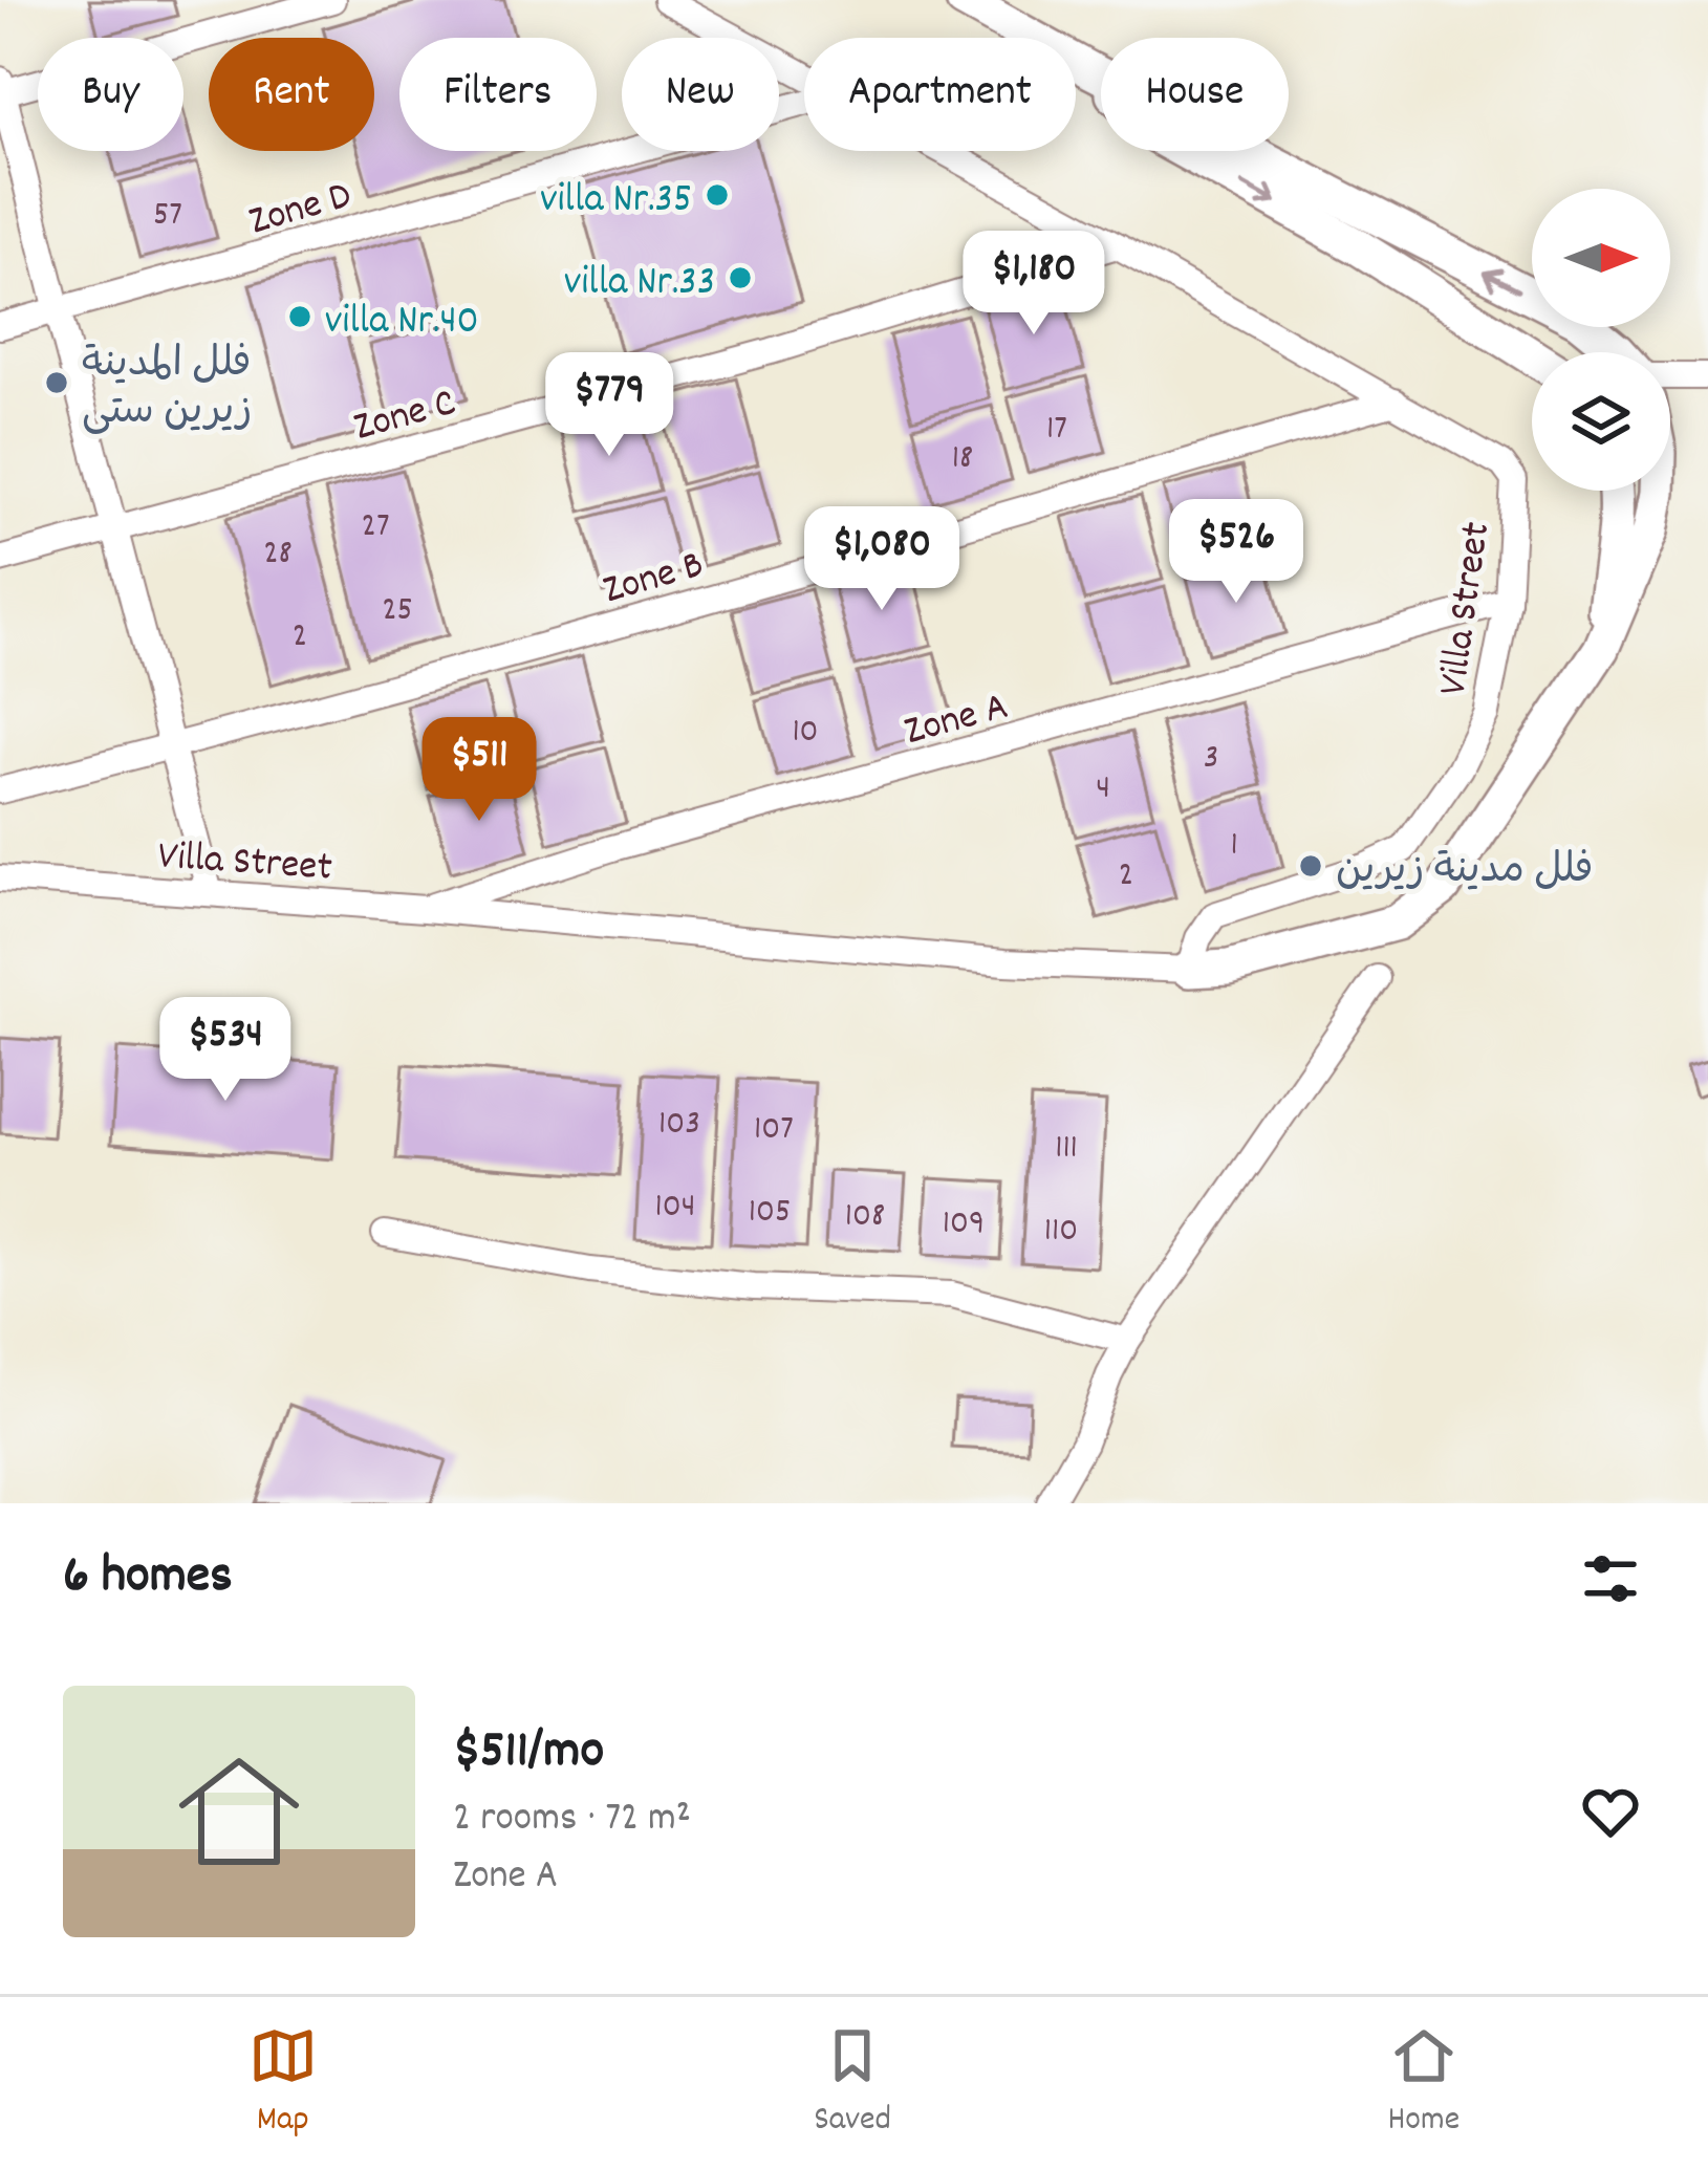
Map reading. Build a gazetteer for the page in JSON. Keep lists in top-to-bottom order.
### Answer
{
  "streets": {
    "street": [
      "Zone D",
      "Zone C",
      "Zone B",
      "Villa Street",
      "Zone A"
    ]
  },
  "crossings": [
    ["Zone C", "Villa Street"],
    ["Zone B", "Villa Street"],
    ["Villa Street", "Zone A"]
  ],
  "places": [
    "villa Nr.35",
    "villa Nr.33",
    "villa Nr.40",
    "فلل المدينة زیرین ستی",
    "فلل مدينة زيرين"
  ],
  "house_numbers": [
    "57",
    "17",
    "18",
    "27",
    "28",
    "25",
    "2",
    "10",
    "3",
    "4",
    "1",
    "2",
    "103",
    "107",
    "111",
    "104",
    "105",
    "108",
    "109",
    "110"
  ],
  "north": "right",
  "page": {
    "chip": [
      "Buy",
      "Rent",
      "Filters",
      "New",
      "Apartment",
      "House"
    ],
    "price": [
      "$1,180",
      "$779",
      "$526",
      "$1,080",
      "$511",
      "$534"
    ],
    "heading": "6 homes",
    "list": [
      {
        "name": "$511/mo",
        "note": "2 rooms · 72 m² · Zone A"
      }
    ],
    "tabs": ["Map", "Saved", "Home"]
  }
}
